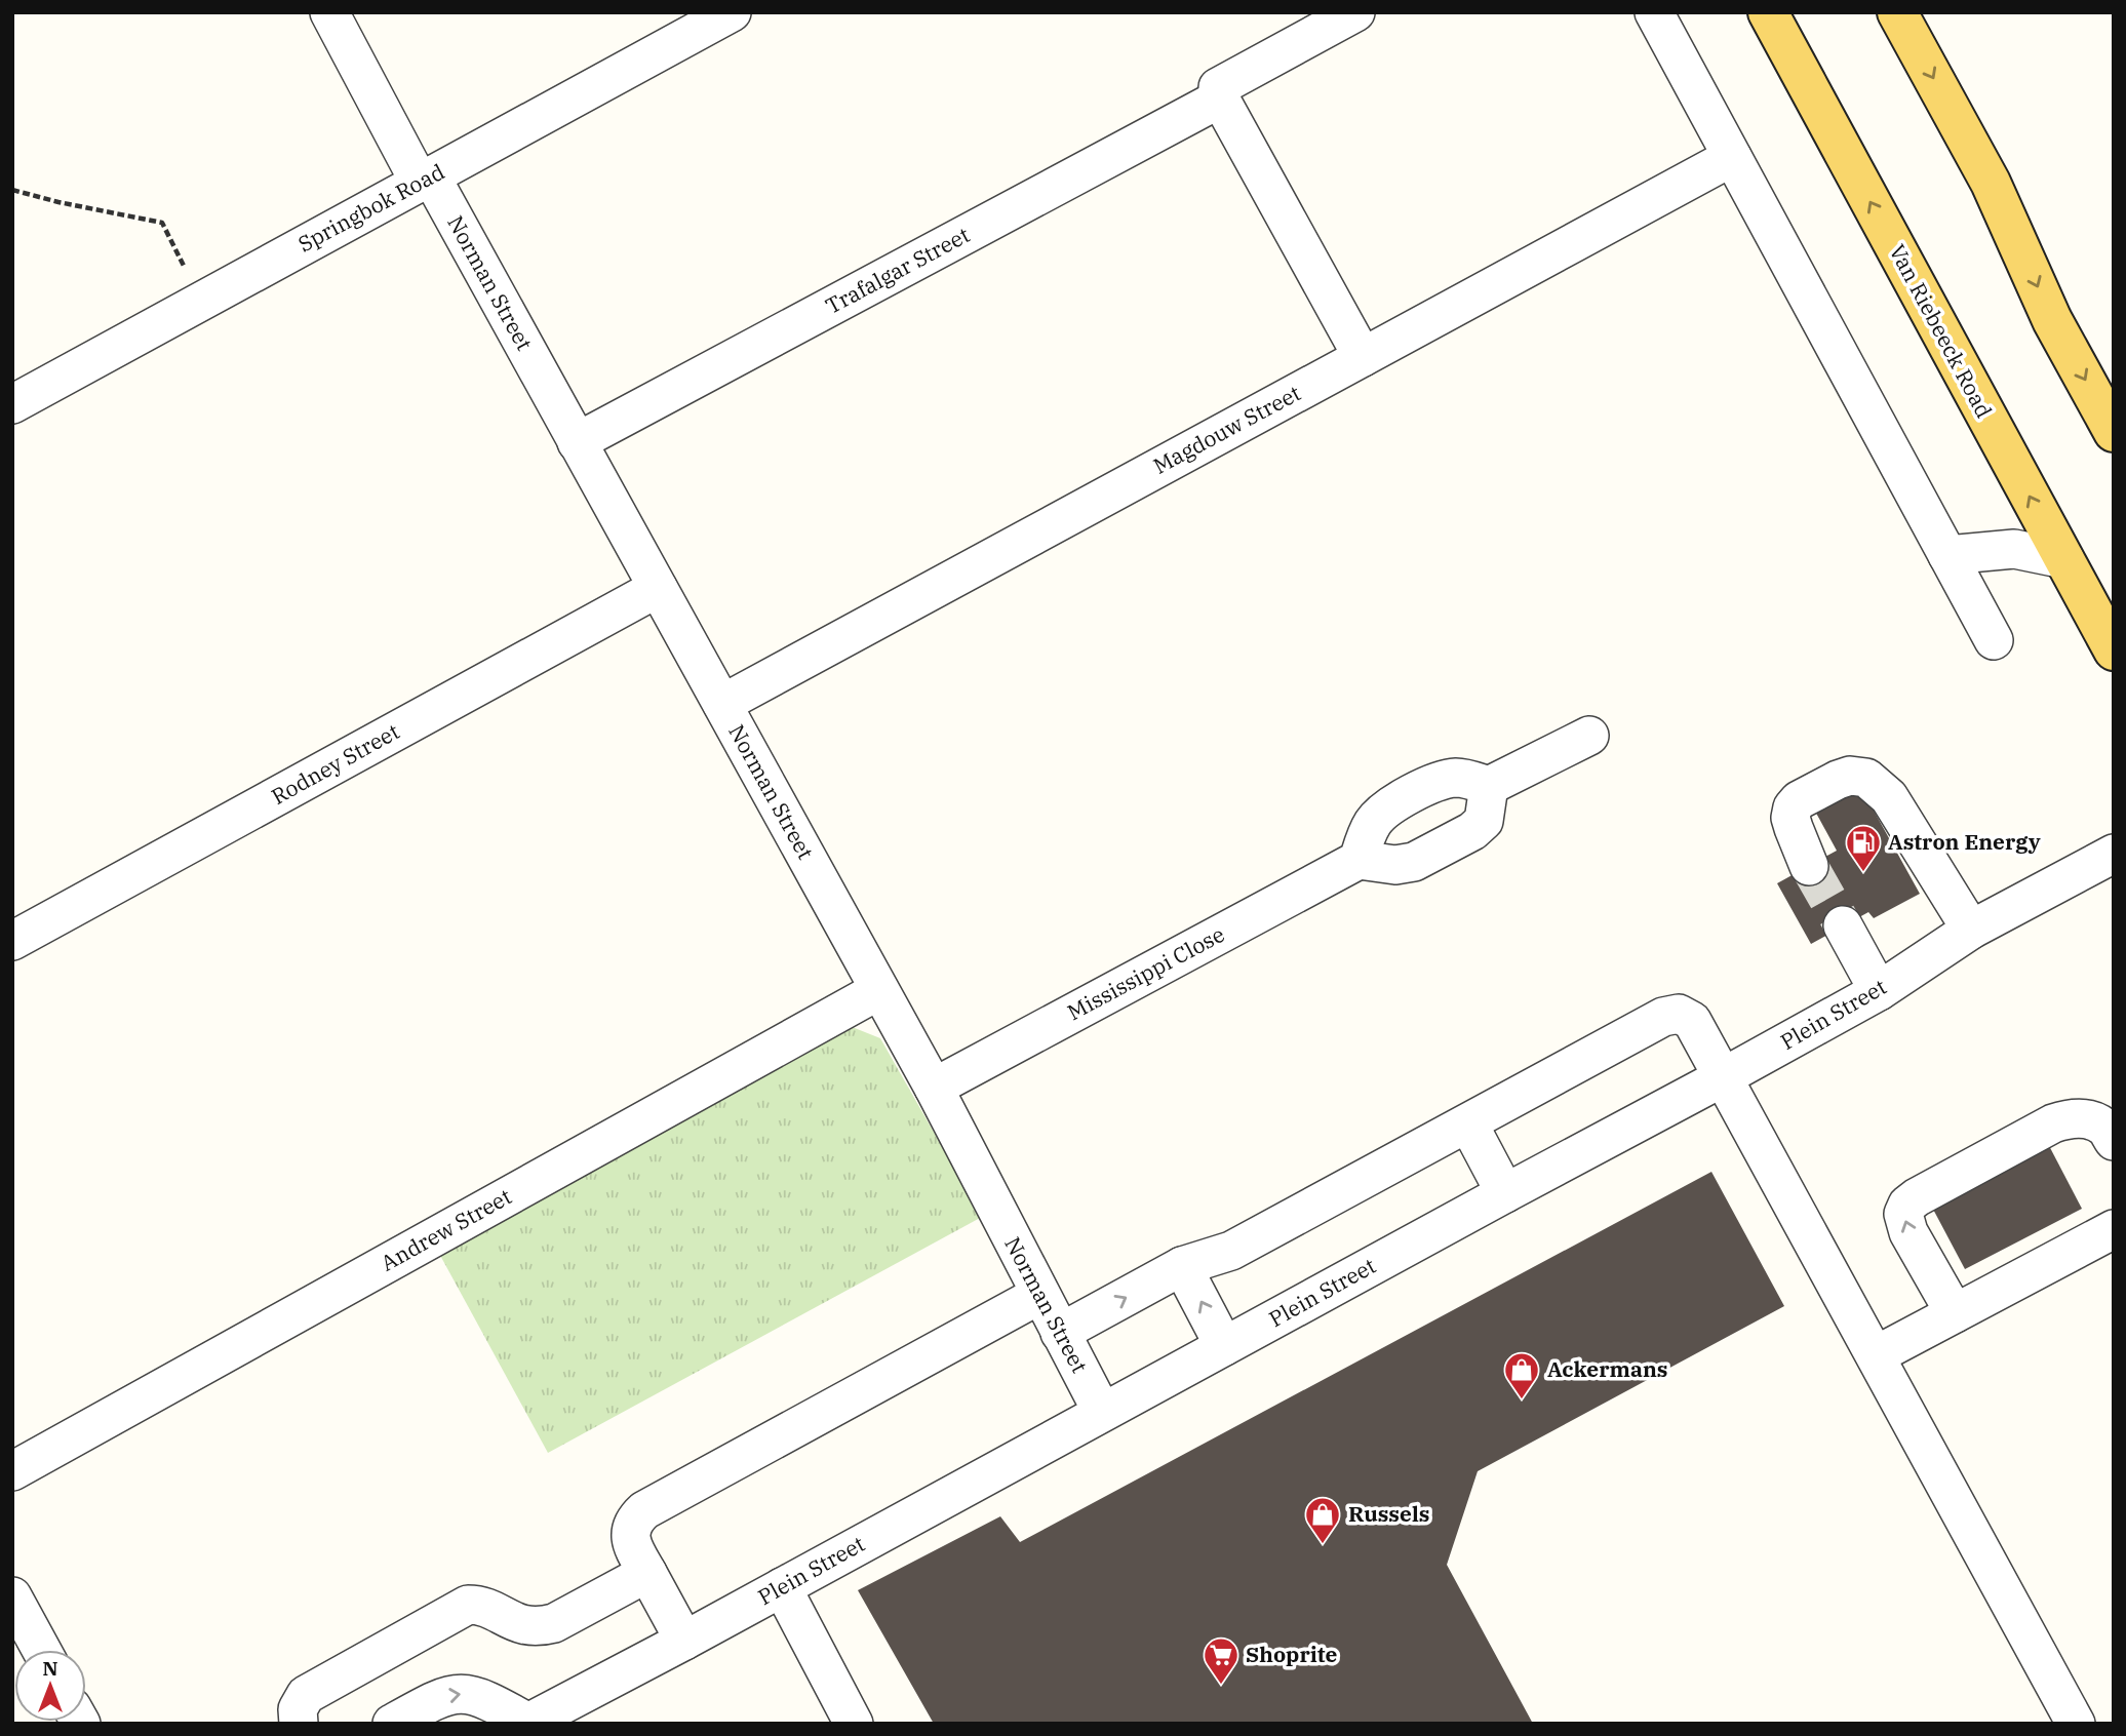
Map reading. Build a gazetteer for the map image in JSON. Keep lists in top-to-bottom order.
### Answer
{
  "streets": {
    "main road": ["Van Riebeeck Road"],
    "street": [
      "Springbok Road",
      "Trafalgar Street",
      "Norman Street",
      "Magdouw Street",
      "Rodney Street",
      "Mississippi Close",
      "Plein Street",
      "Andrew Street"
    ]
  },
  "crossings": [
    ["Springbok Road", "Norman Street"],
    ["Trafalgar Street", "Norman Street"],
    ["Norman Street", "Magdouw Street"],
    ["Norman Street", "Rodney Street"],
    ["Norman Street", "Mississippi Close"],
    ["Norman Street", "Plein Street"],
    ["Norman Street", "Andrew Street"]
  ],
  "places": {
    "fuel station": ["Astron Energy"],
    "shop": ["Ackermans", "Russels"],
    "supermarket": ["Shoprite"]
  },
  "north": "top"
}
